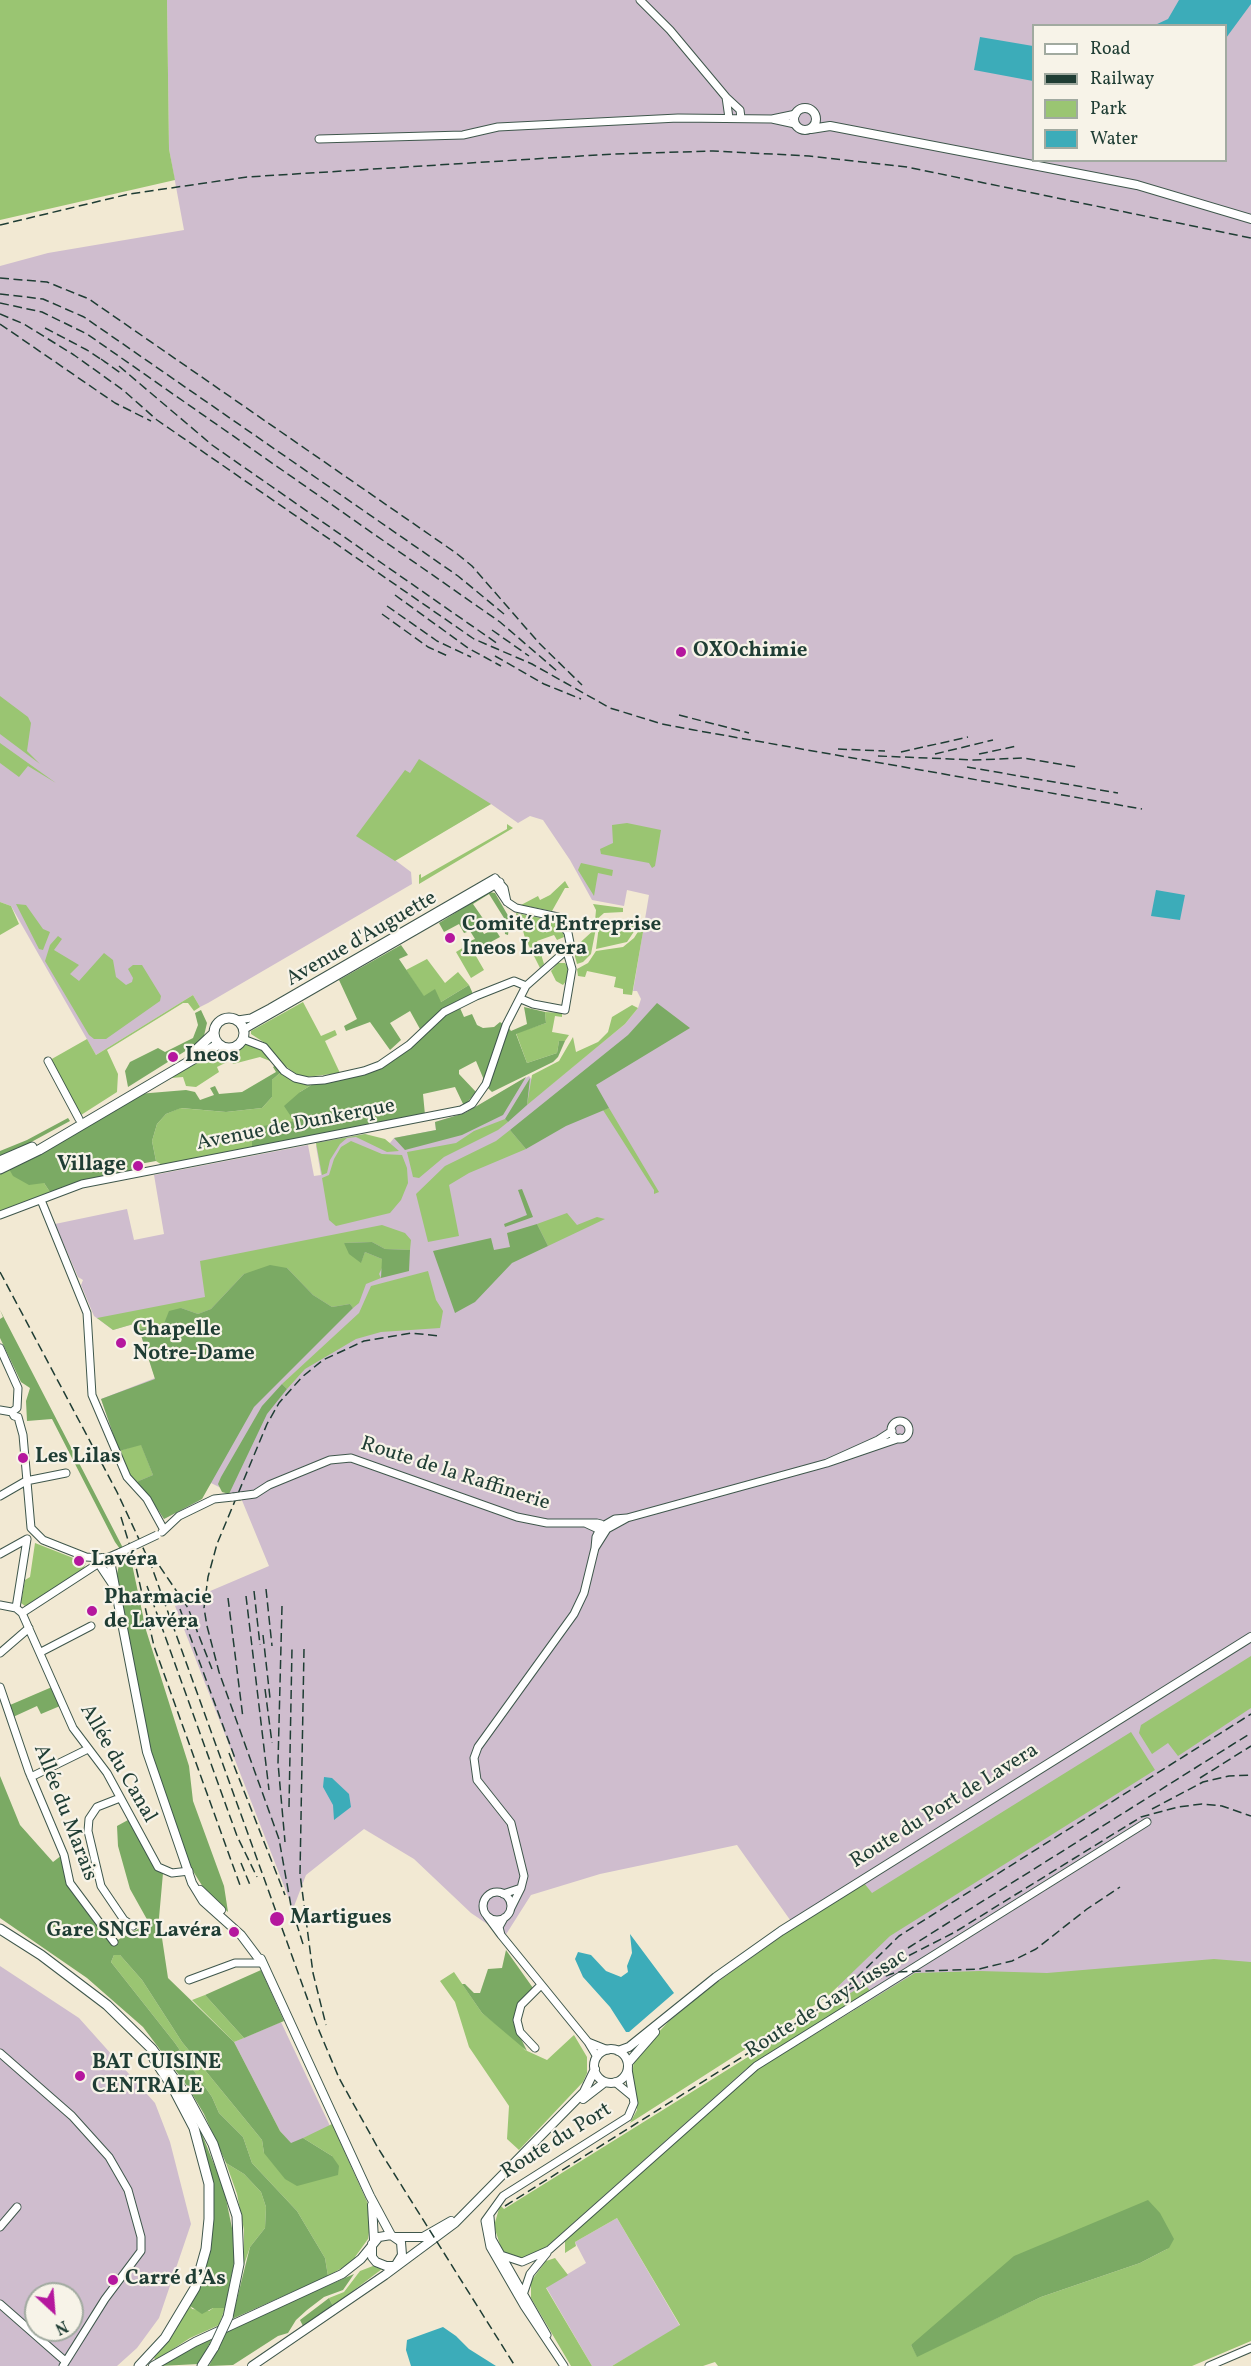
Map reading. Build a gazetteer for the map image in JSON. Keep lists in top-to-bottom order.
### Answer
{
  "streets": {
    "street": [
      "Avenue d'Auguette",
      "Avenue de Dunkerque",
      "Route de la Raffinerie",
      "Allée du Canal",
      "Route du Port de Lavera",
      "Allée du Marais",
      "Route de Gay Lussac",
      "Route du Port"
    ]
  },
  "crossings": [
    ["Route de la Raffinerie", "Allée du Canal"],
    ["Route du Port de Lavera", "Route du Port"],
    ["Route de Gay Lussac", "Route du Port"]
  ],
  "places": [
    "OXOchimie",
    "Comité d'Entreprise Ineos Lavera",
    "Ineos",
    "Village",
    "Chapelle Notre-Dame",
    "Les Lilas",
    "Lavéra",
    "Pharmacie de Lavéra",
    "Martigues",
    "Gare SNCF Lavéra",
    "BAT CUISINE CENTRALE",
    "Carré d’As"
  ],
  "legend": [
    "Road",
    "Railway",
    "Park",
    "Water"
  ],
  "north": "bottom right"
}
